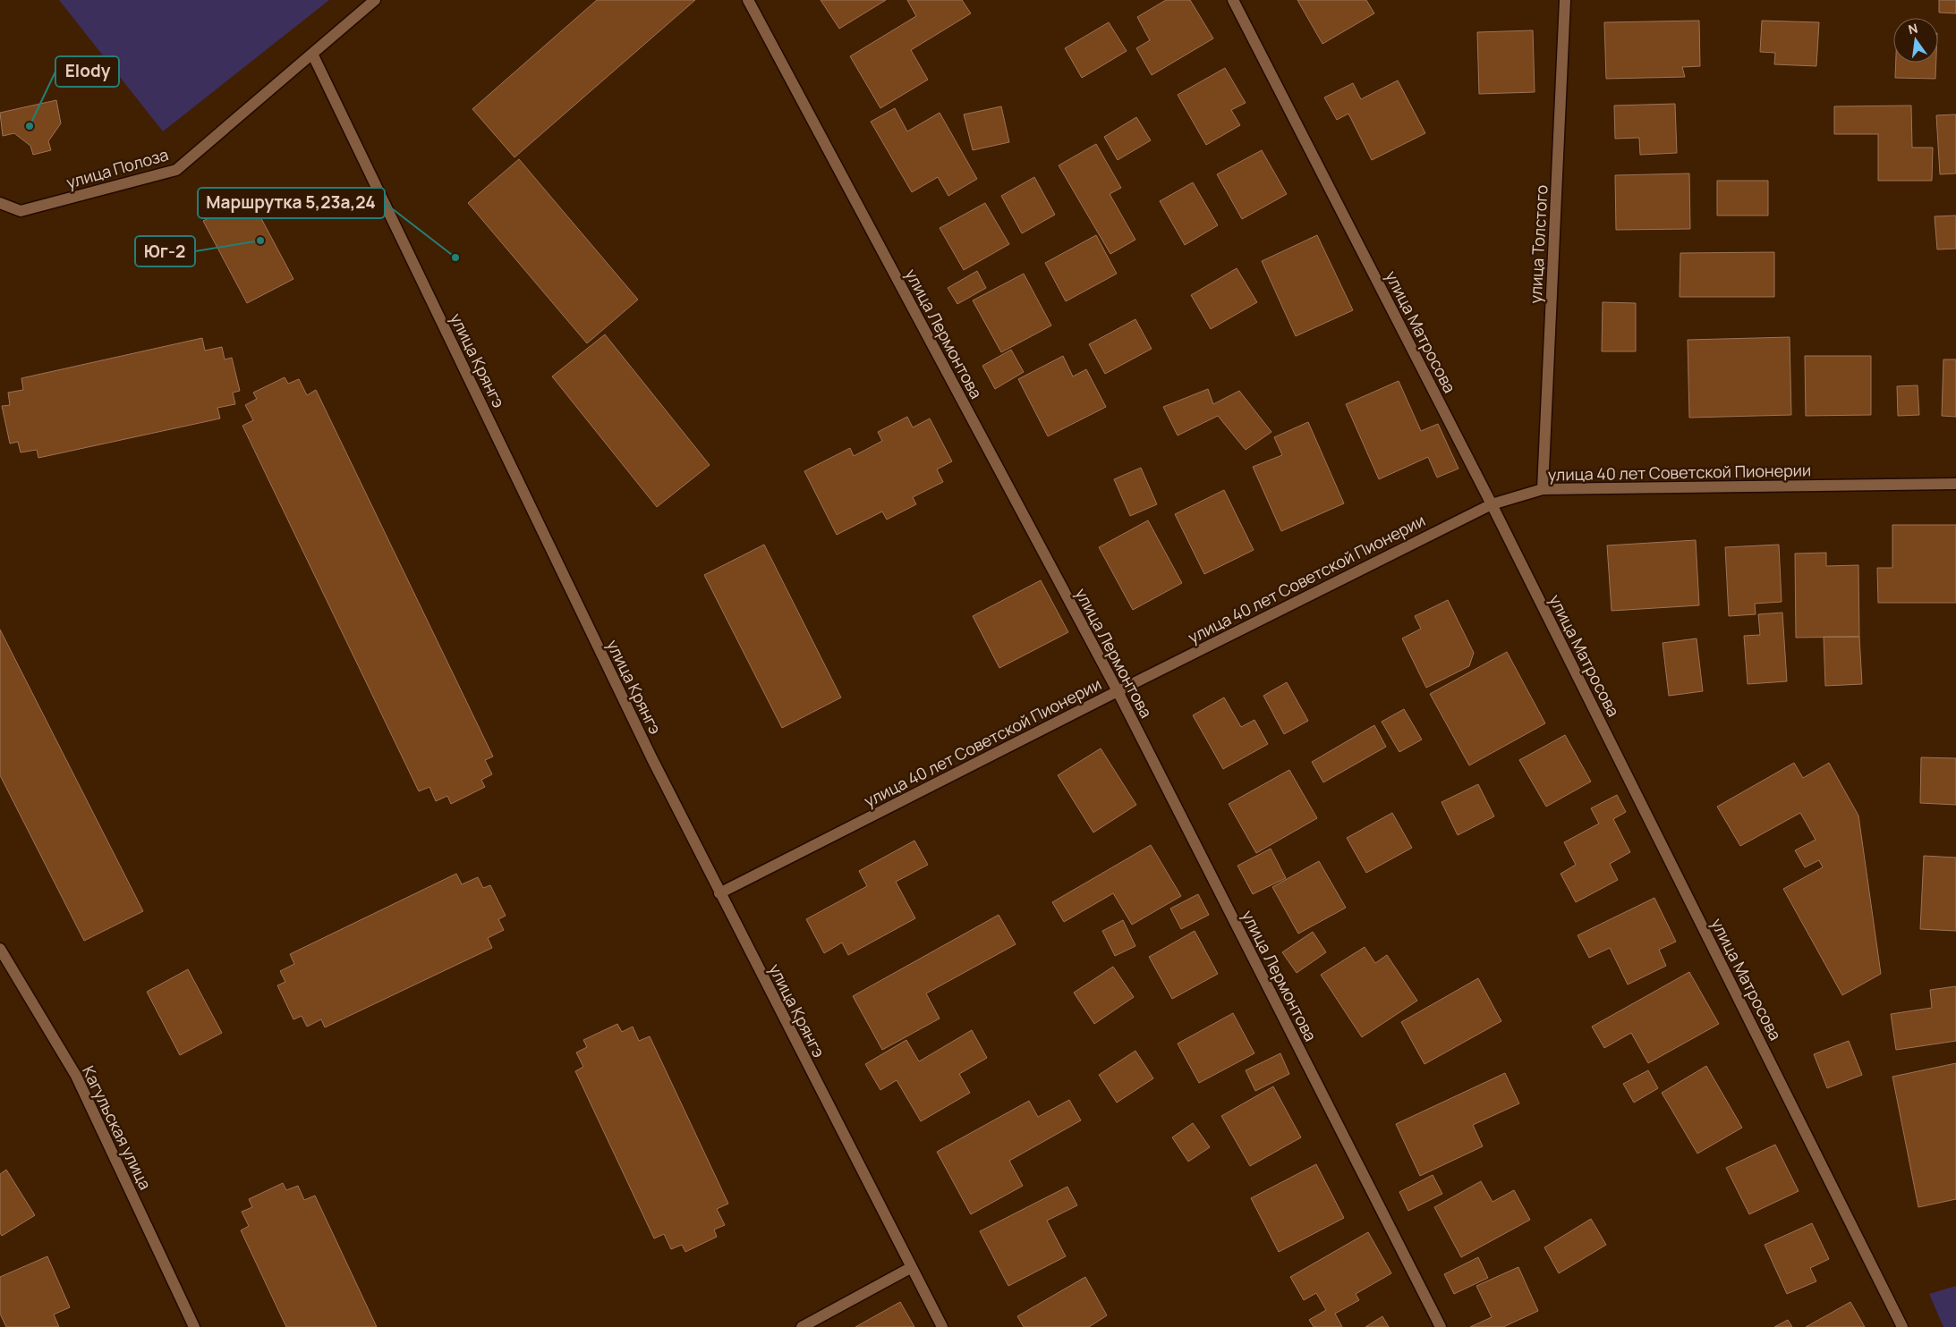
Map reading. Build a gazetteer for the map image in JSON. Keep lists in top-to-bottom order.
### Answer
{
  "streets": {
    "street": [
      "улица Полоза",
      "улица Толстого",
      "улица Матросова",
      "улица Лермонтова",
      "улица Крянгэ",
      "улица 40 лет Советской Пионерии",
      "Кагульская улица"
    ]
  },
  "crossings": [
    ["улица Полоза", "улица Крянгэ"],
    ["улица Толстого", "улица 40 лет Советской Пионерии"],
    ["улица Матросова", "улица 40 лет Советской Пионерии"],
    ["улица Лермонтова", "улица 40 лет Советской Пионерии"],
    ["улица Крянгэ", "улица 40 лет Советской Пионерии"]
  ],
  "places": ["Elody", "Юг-2", "Маршрутка 5,23а,24"],
  "north": "top"
}
